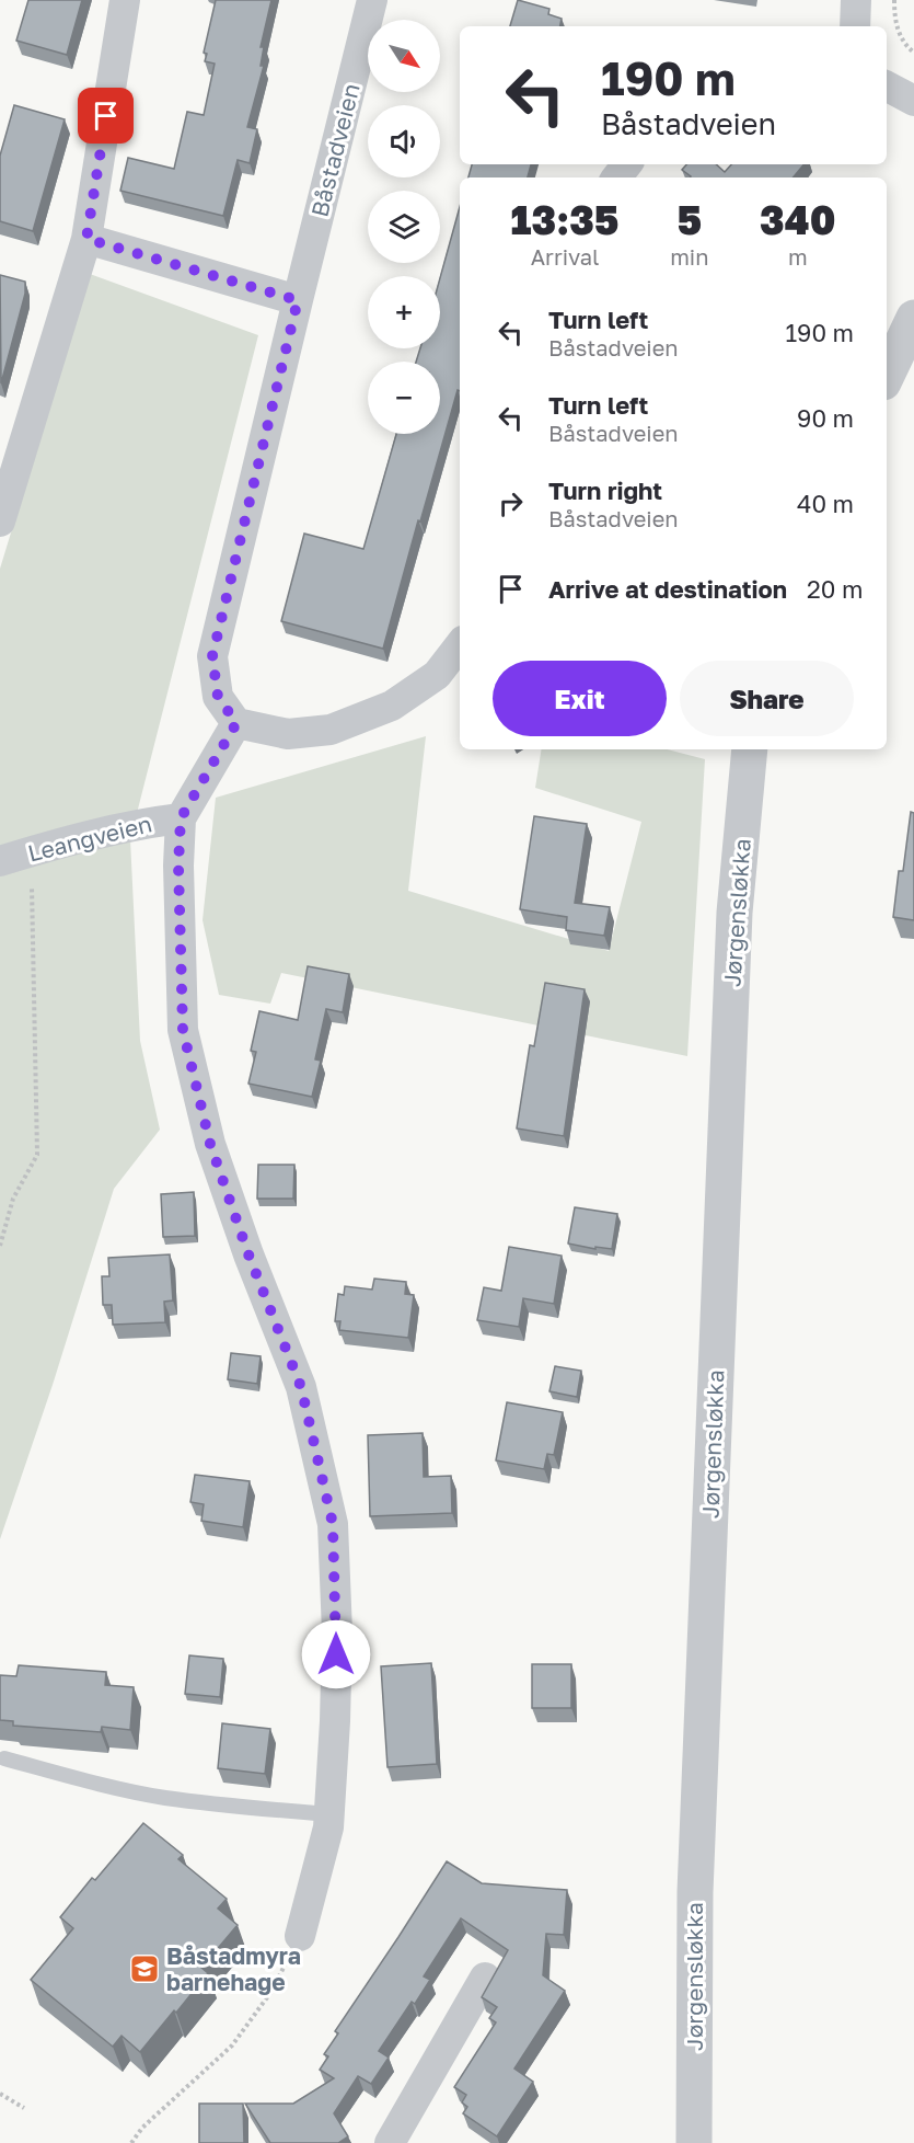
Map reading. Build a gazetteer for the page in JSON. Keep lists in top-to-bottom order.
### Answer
{
  "streets": {
    "street": ["Båstadveien", "Leangveien", "Jørgensløkka"]
  },
  "places": {
    "school or university": ["Båstadmyra barnehage"]
  },
  "north": "bottom right",
  "page": {
    "map_buttons": ["+", "−"],
    "turn": ["190 m", "Båstadveien"],
    "eta": [
      "13:35",
      "Arrival",
      "5",
      "min",
      "340",
      "m"
    ],
    "list": [
      {
        "name": "Turn left",
        "note": "Båstadveien",
        "value": "190 m"
      },
      {
        "name": "Turn left",
        "note": "Båstadveien",
        "value": "90 m"
      },
      {
        "name": "Turn right",
        "note": "Båstadveien",
        "value": "40 m"
      },
      {
        "name": "Arrive at destination",
        "value": "20 m"
      }
    ],
    "buttons": ["Exit", "Share"]
  }
}
